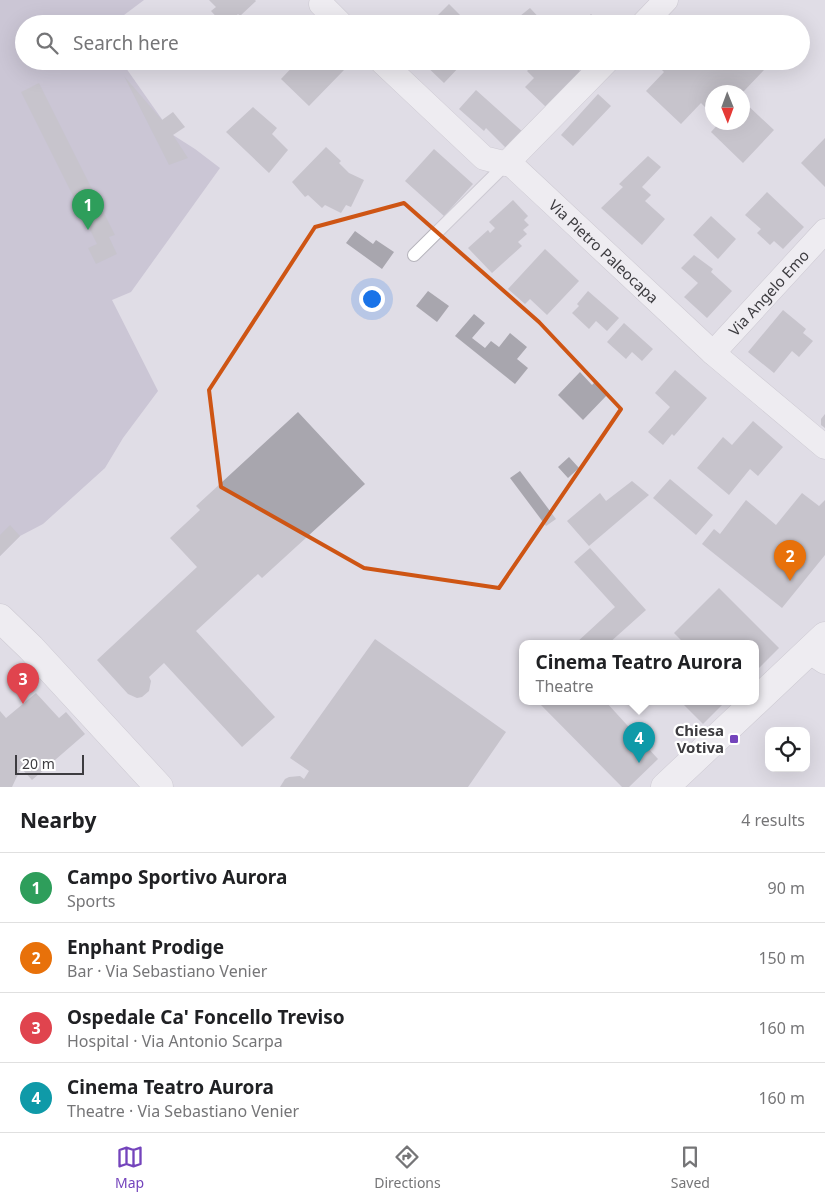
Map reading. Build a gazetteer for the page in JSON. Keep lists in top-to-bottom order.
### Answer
{
  "streets": {
    "street": ["Via Pietro Paleocapa", "Via Angelo Emo"]
  },
  "crossings": [
    ["Via Pietro Paleocapa", "Via Angelo Emo"]
  ],
  "places": {
    "transit": ["Chiesa Votiva"]
  },
  "scale_bar": "20 m",
  "north": "bottom",
  "page": {
    "search": "Search here",
    "pins": [
      "1",
      "2",
      "3",
      "4"
    ],
    "popup": ["Cinema Teatro Aurora", "Theatre"],
    "scale": "20 m",
    "heading": ["Nearby", "4 results"],
    "list": [
      {
        "mark": "1",
        "name": "Campo Sportivo Aurora",
        "note": "Sports",
        "value": "90 m"
      },
      {
        "mark": "2",
        "name": "Enphant Prodige",
        "note": "Bar · Via Sebastiano Venier",
        "value": "150 m"
      },
      {
        "mark": "3",
        "name": "Ospedale Ca' Foncello Treviso",
        "note": "Hospital · Via Antonio Scarpa",
        "value": "160 m"
      },
      {
        "mark": "4",
        "name": "Cinema Teatro Aurora",
        "note": "Theatre · Via Sebastiano Venier",
        "value": "160 m"
      }
    ],
    "nav": ["Map", "Directions", "Saved"]
  }
}
